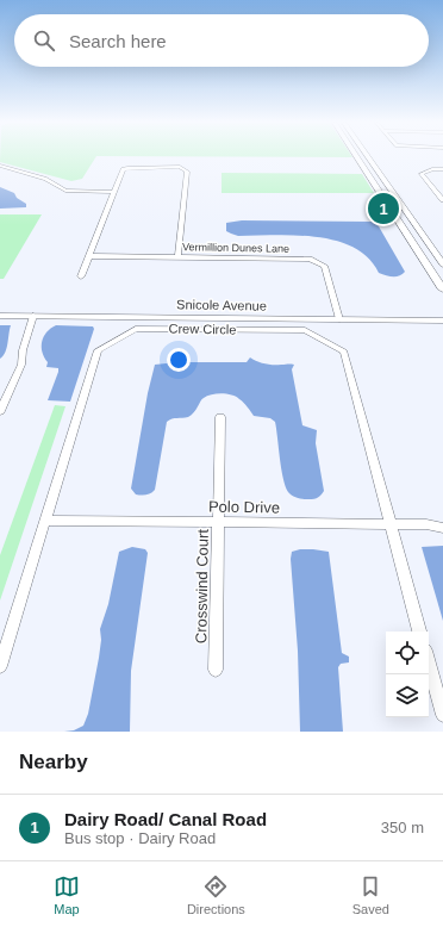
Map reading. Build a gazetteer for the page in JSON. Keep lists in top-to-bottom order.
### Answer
{
  "streets": {
    "street": [
      "Vermillion Dunes Lane",
      "Snicole Avenue",
      "Crew Circle",
      "Polo Drive",
      "Crosswind Court"
    ]
  },
  "crossings": [
    ["Vermillion Dunes Lane", "Snicole Avenue"],
    ["Crew Circle", "Polo Drive"],
    ["Polo Drive", "Crosswind Court"]
  ],
  "page": {
    "search": "Search here",
    "pins": "1",
    "heading": "Nearby",
    "list": [
      {
        "mark": "1",
        "name": "Dairy Road/ Canal Road",
        "note": "Bus stop · Dairy Road",
        "value": "350 m"
      }
    ],
    "nav": ["Map", "Directions", "Saved"]
  }
}
